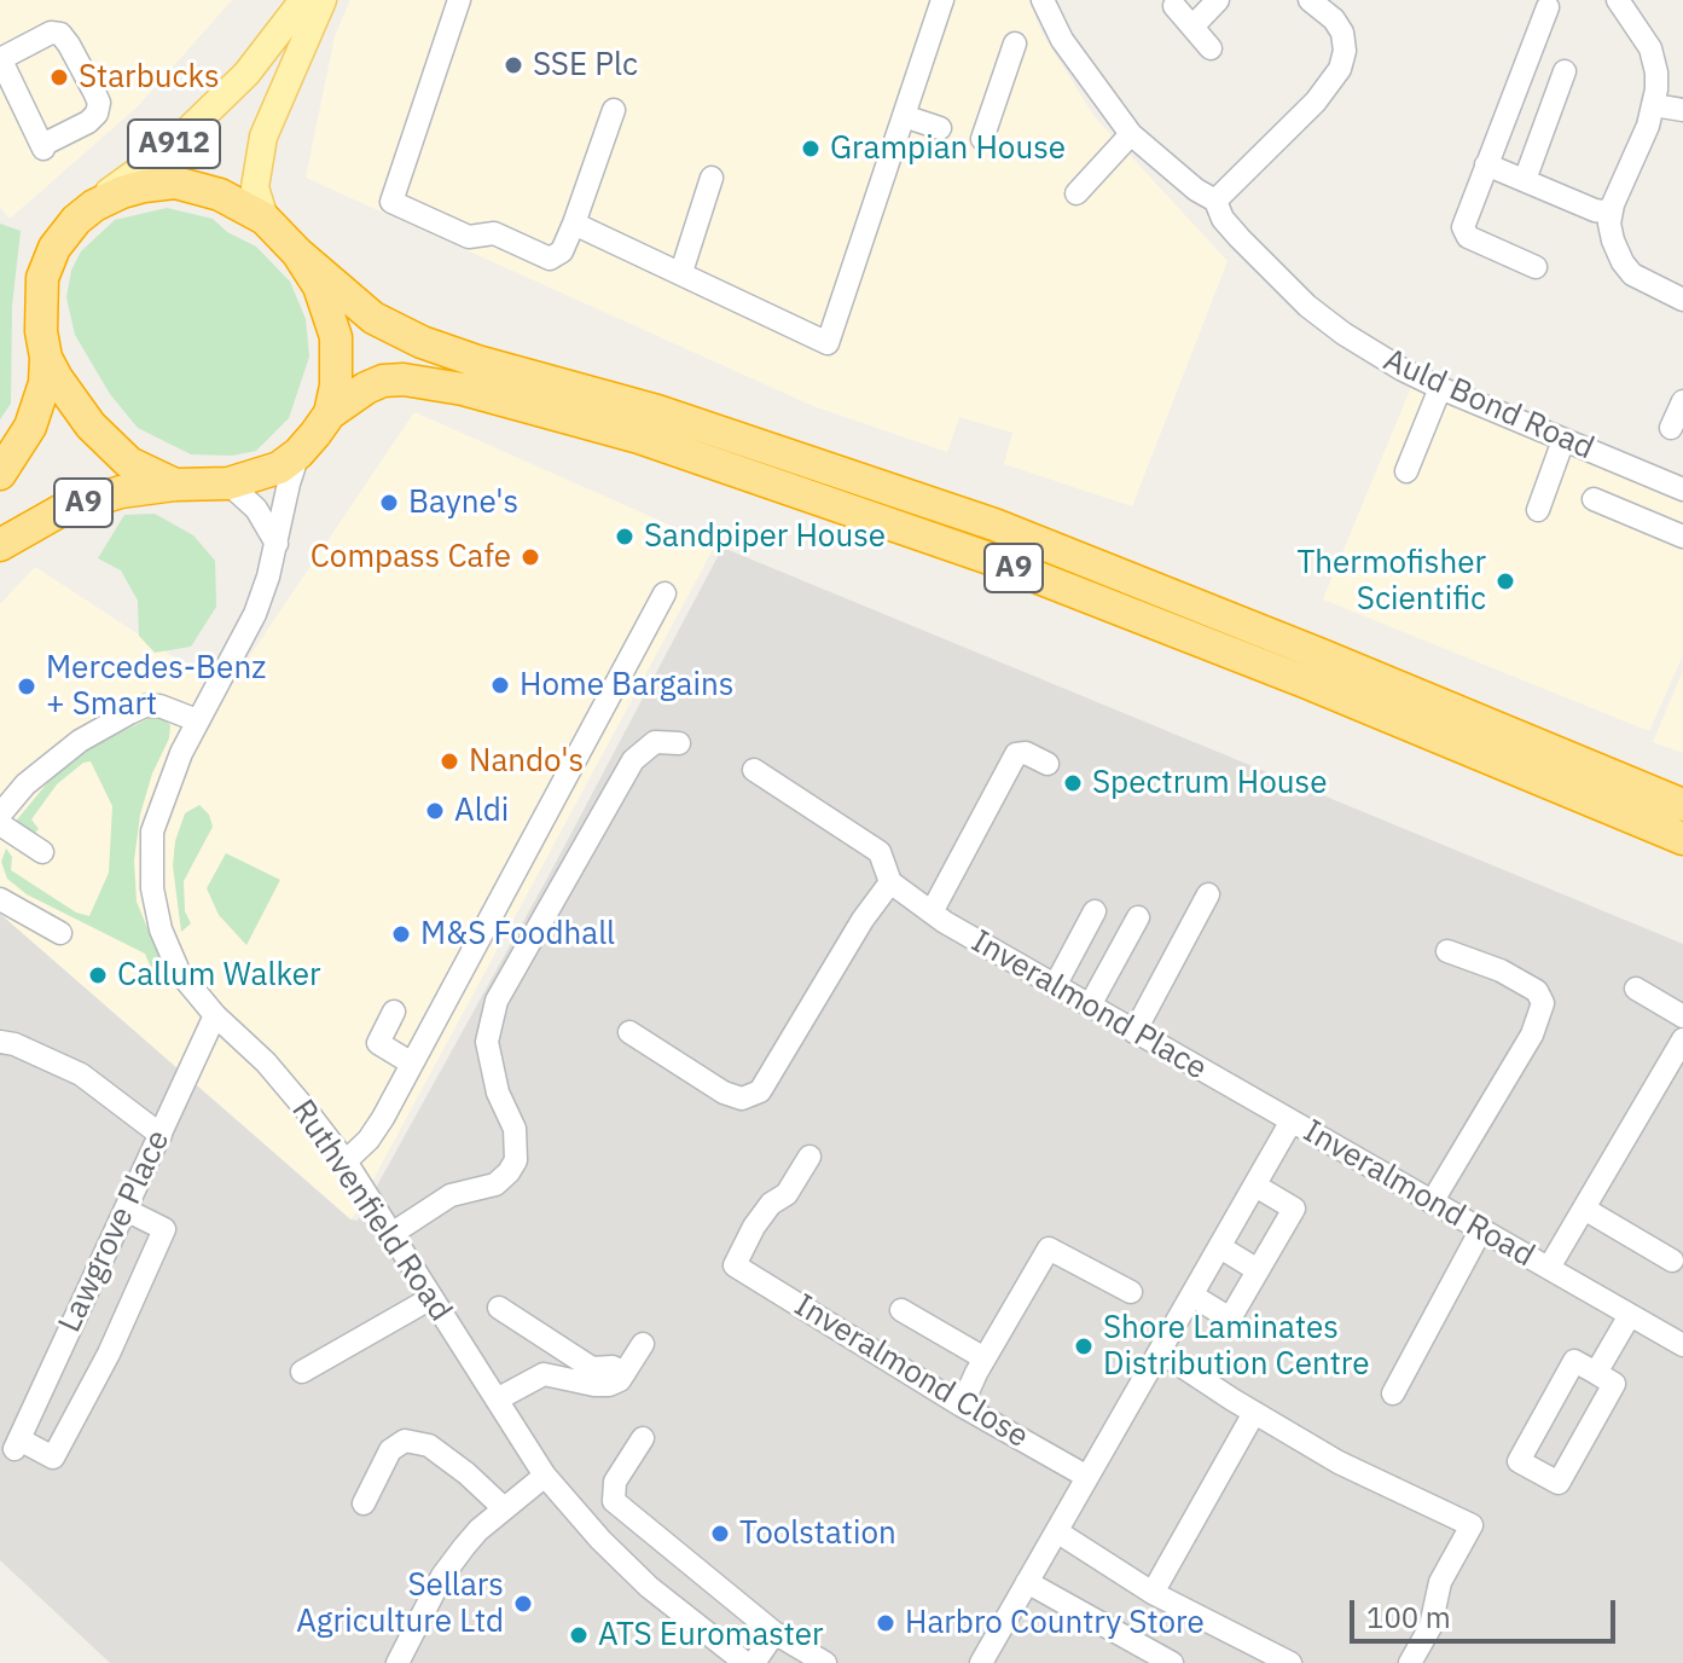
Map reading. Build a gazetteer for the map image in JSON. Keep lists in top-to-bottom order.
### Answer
{
  "streets": {
    "highway": ["A9"],
    "main road": ["A912"],
    "street": [
      "Auld Bond Road",
      "Inveralmond Place",
      "Inveralmond Road",
      "Ruthvenfield Road",
      "Lawgrove Place",
      "Inveralmond Close"
    ]
  },
  "crossings": [
    ["A912", "A9"],
    ["A912", "Ruthvenfield Road"],
    ["A9", "Ruthvenfield Road"],
    ["Inveralmond Place", "Inveralmond Road"],
    ["Inveralmond Road", "Inveralmond Close"],
    ["Ruthvenfield Road", "Lawgrove Place"]
  ],
  "places": [
    "SSE Plc",
    "Starbucks",
    "Grampian House",
    "Bayne's",
    "Sandpiper House",
    "Compass Cafe",
    "Thermofisher Scientific",
    "Home Bargains",
    "Mercedes-Benz + Smart",
    "Nando's",
    "Spectrum House",
    "Aldi",
    "M&S Foodhall",
    "Callum Walker",
    "Shore Laminates Distribution Centre",
    "Toolstation",
    "Sellars Agriculture Ltd",
    "Harbro Country Store",
    "ATS Euromaster"
  ],
  "scale_bar": "100 m"
}
